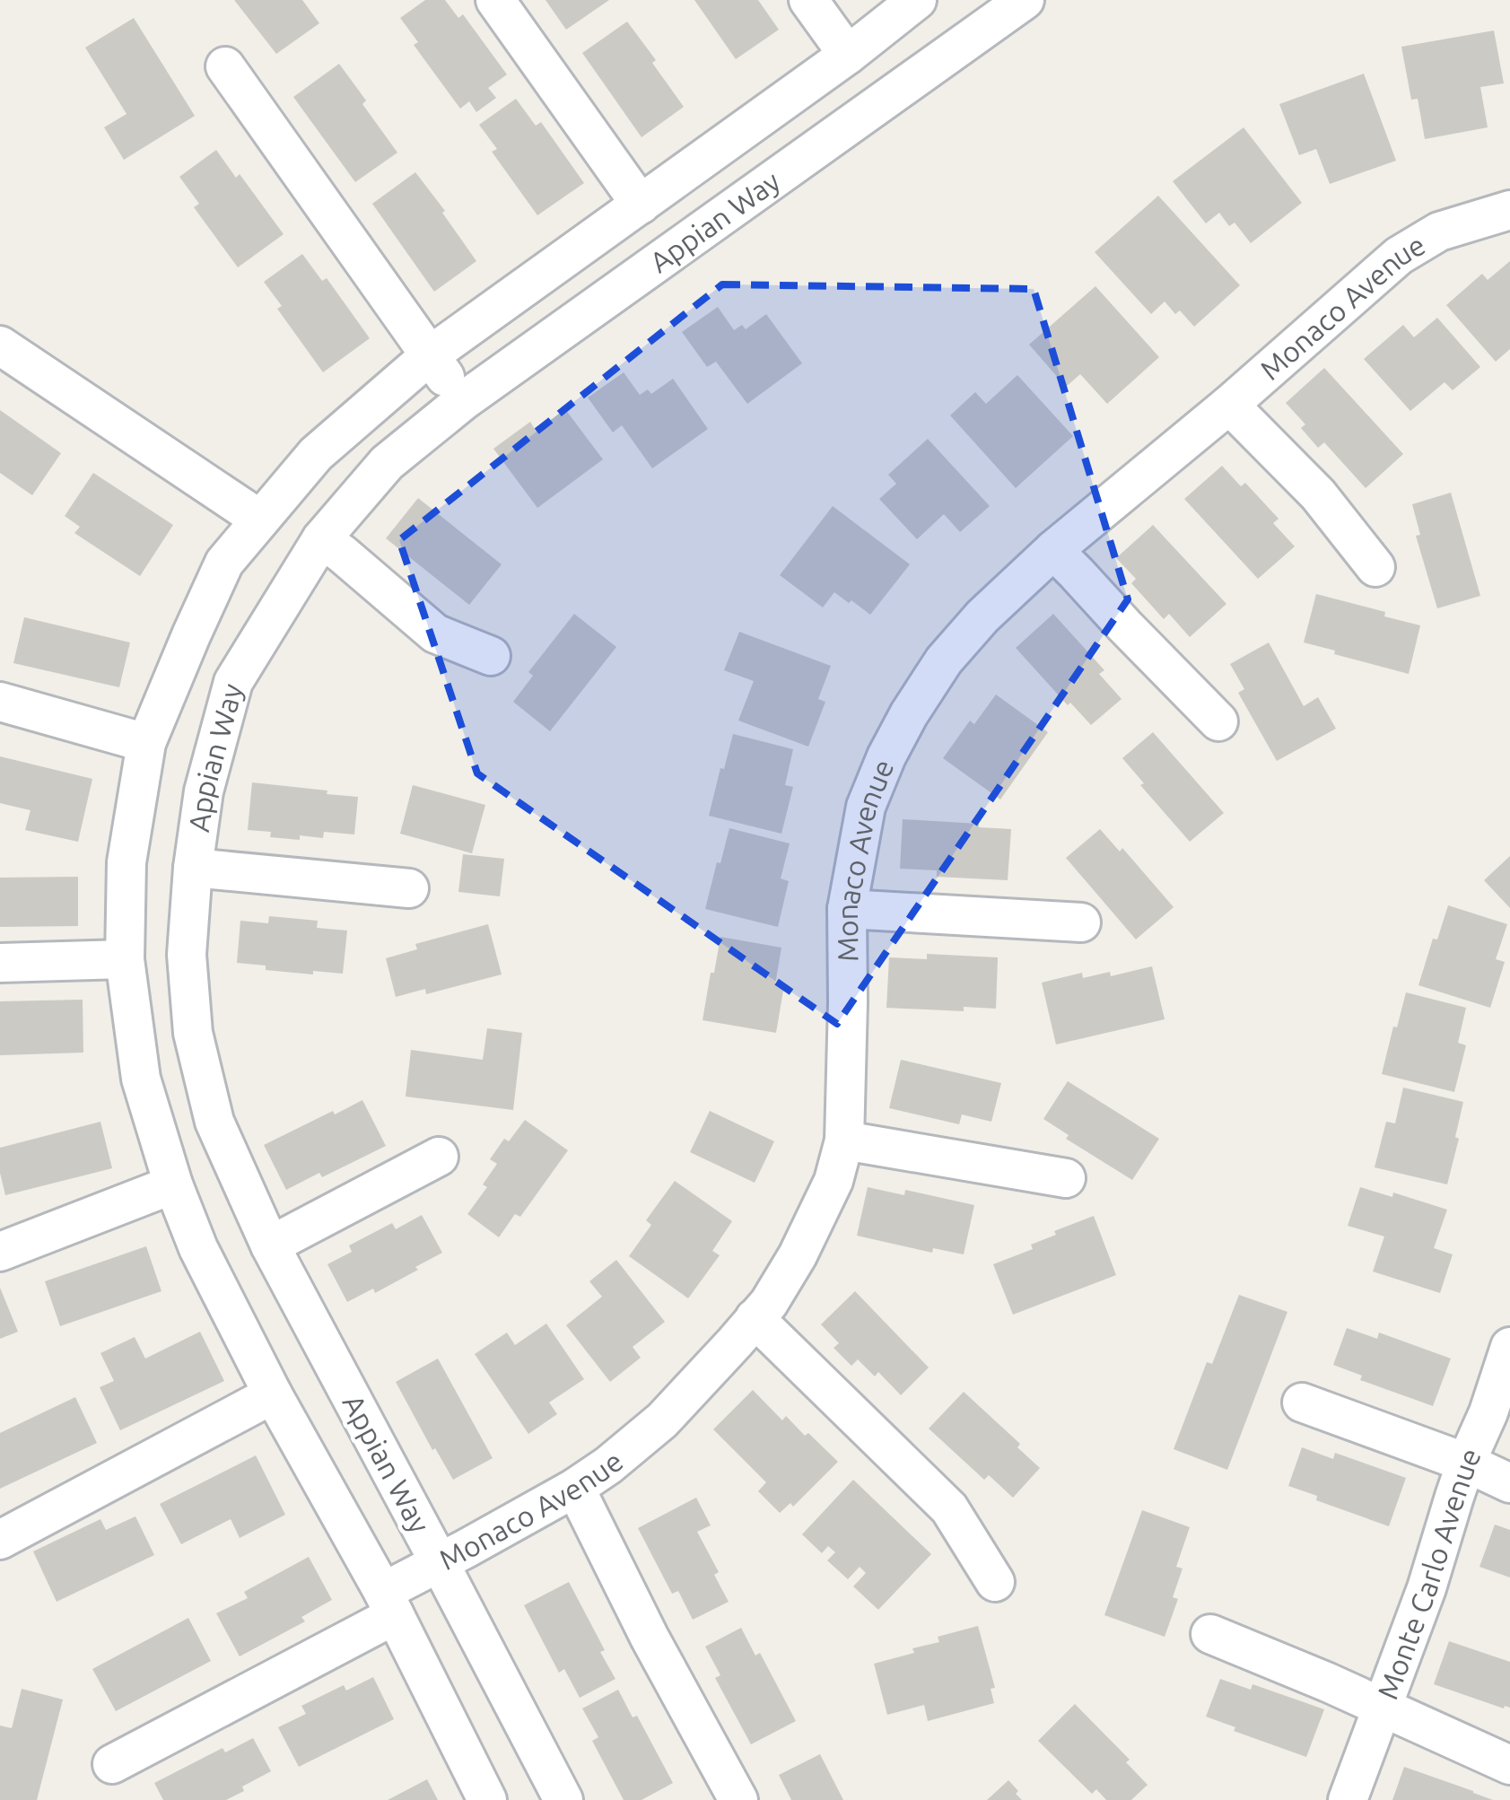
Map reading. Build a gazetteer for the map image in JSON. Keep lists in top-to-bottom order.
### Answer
{
  "streets": {
    "street": ["Appian Way", "Monaco Avenue", "Monte Carlo Avenue"]
  },
  "crossings": [
    ["Appian Way", "Monaco Avenue"]
  ]
}
